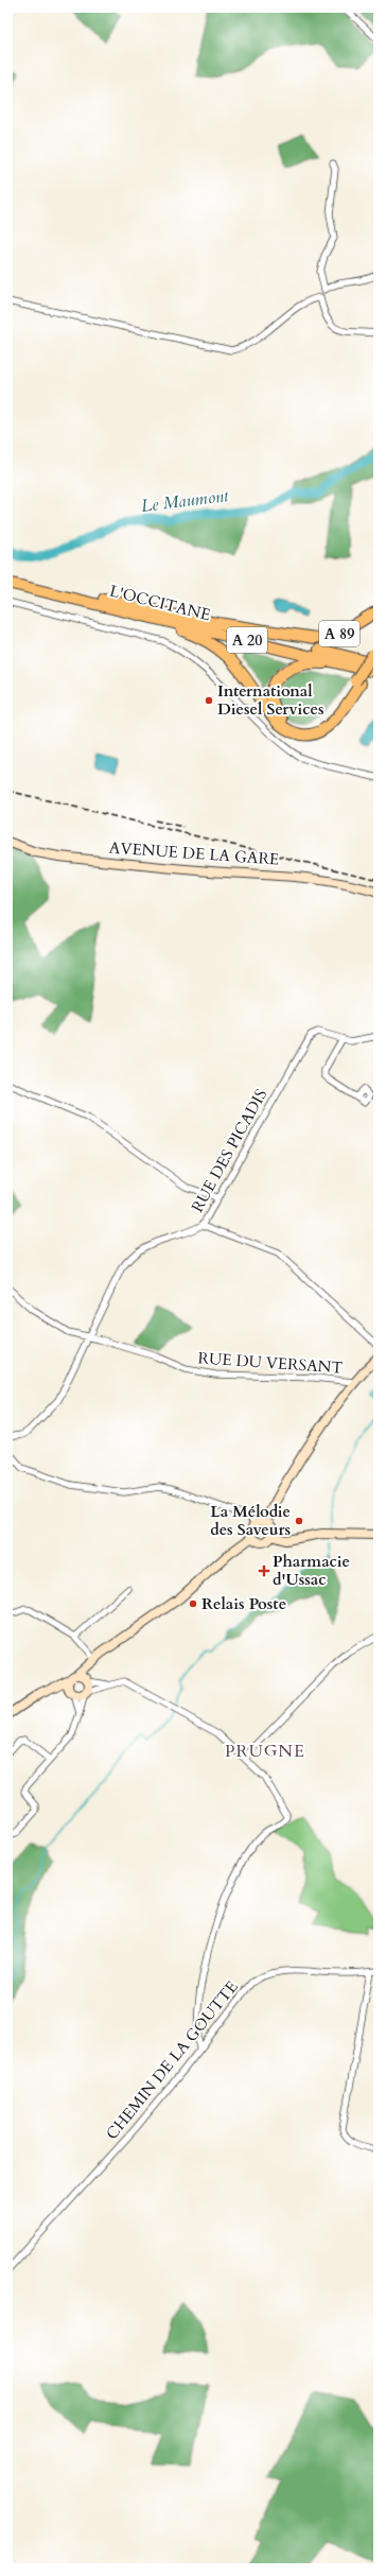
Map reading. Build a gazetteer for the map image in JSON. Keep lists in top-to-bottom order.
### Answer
{
  "streets": {
    "highway": ["L'OCCITANE", "A 89", "A 20"],
    "street": [
      "AVENUE DE LA GARE",
      "RUE DES PICADIS",
      "RUE DU VERSANT",
      "CHEMIN DE LA GOUTTE"
    ]
  },
  "crossings": [
    ["L'OCCITANE", "A 89"],
    ["RUE DES PICADIS", "RUE DU VERSANT"]
  ],
  "districts": ["PRUGNE"],
  "water": ["Le Maumont"],
  "places": {
    "other": ["International Diesel Services", "La Mélodie des Saveurs", "Relais Poste"],
    "health": ["Pharmacie d'Ussac"]
  }
}
